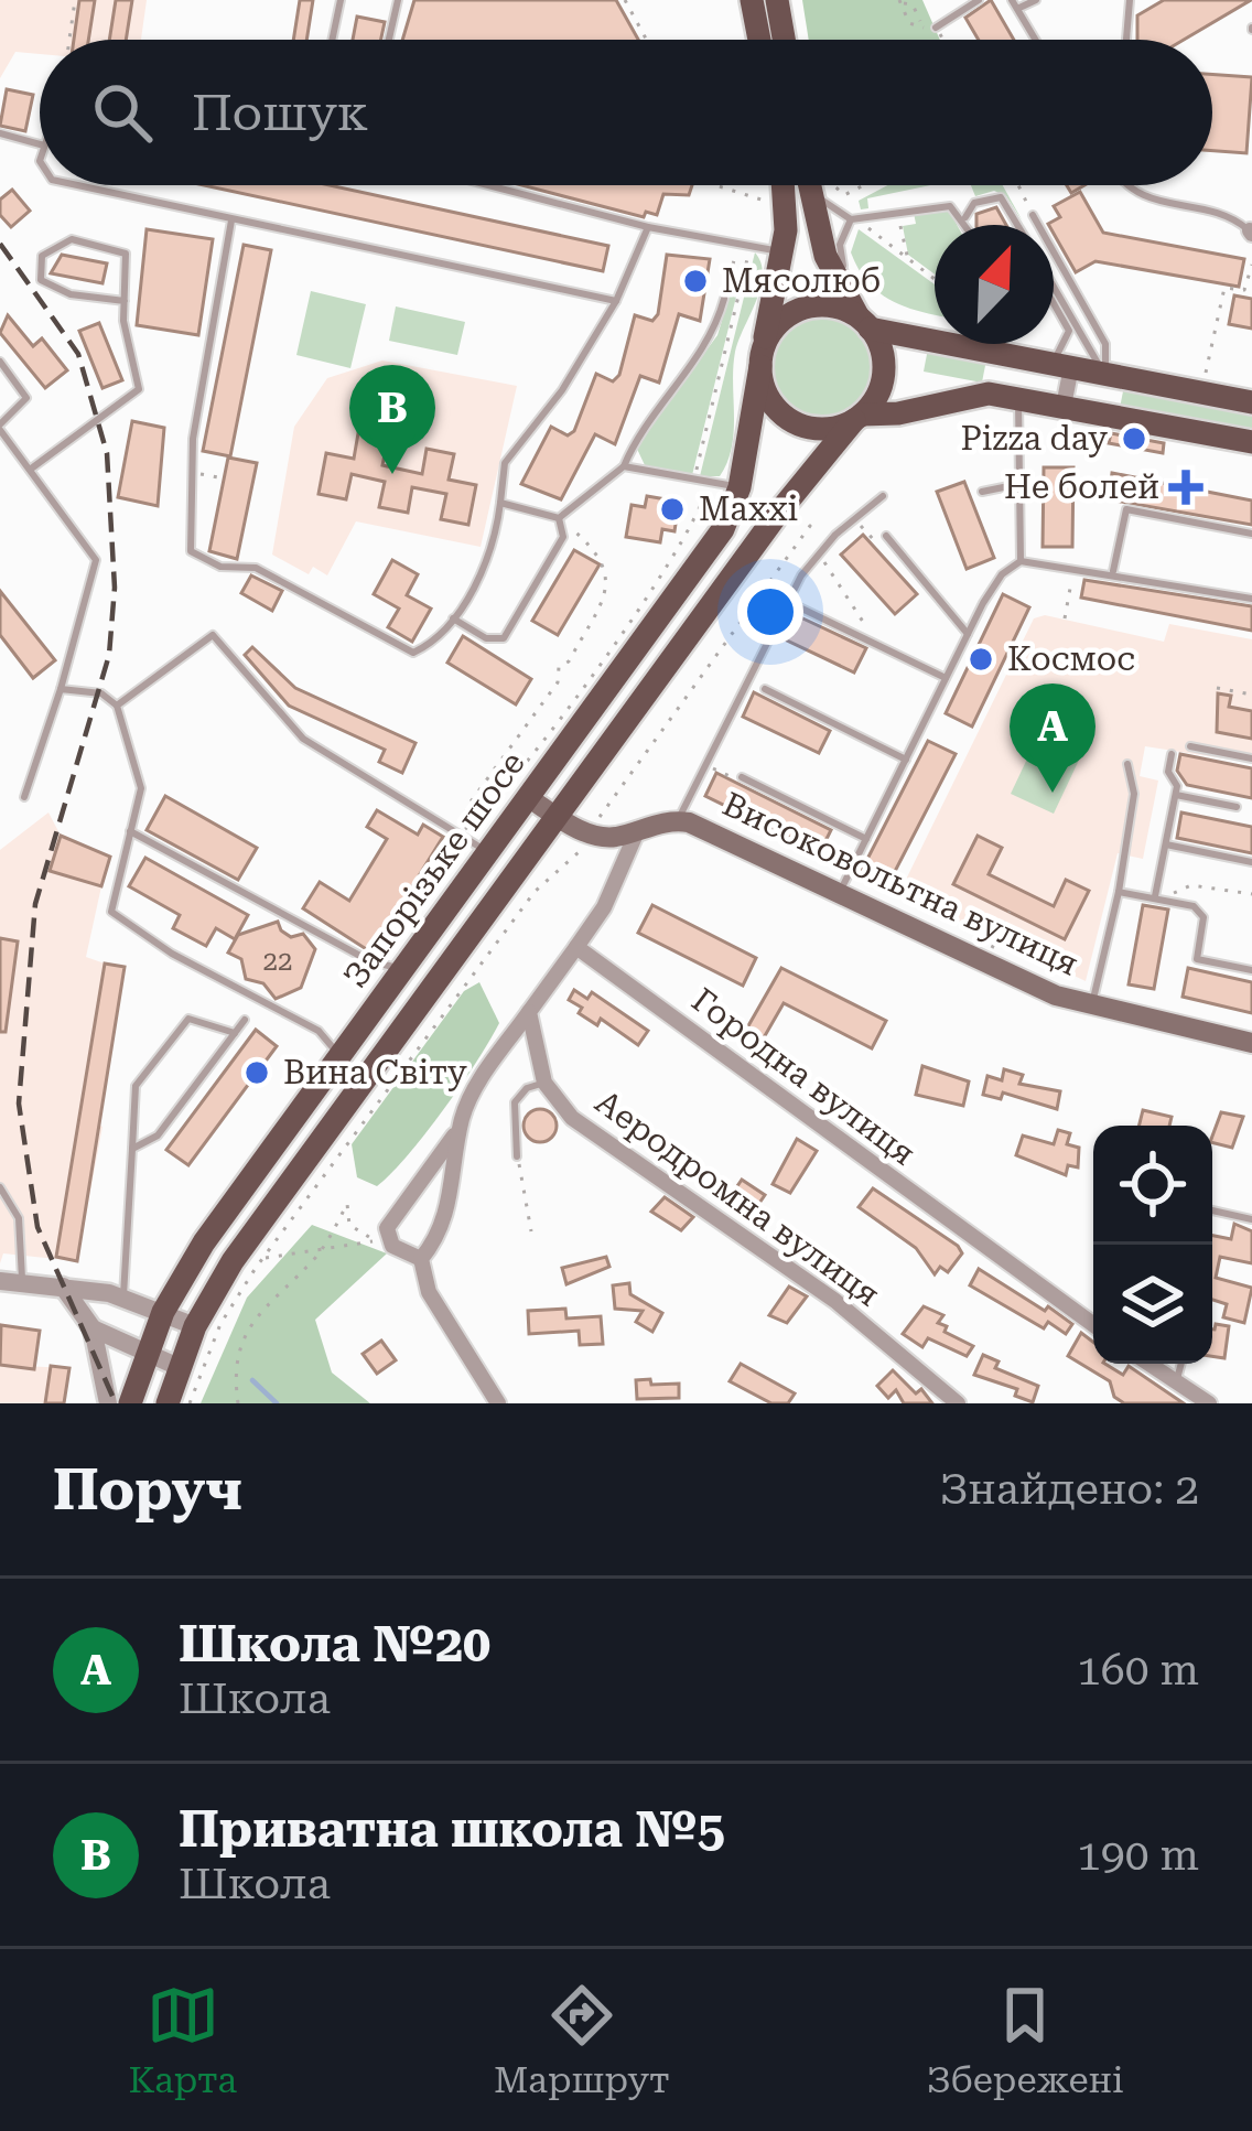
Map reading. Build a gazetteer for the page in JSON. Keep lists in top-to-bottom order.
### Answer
{
  "streets": {
    "main road": ["Запорізьке шосе", "Високовольтна вулиця"],
    "street": ["Городна вулиця", "Аеродромна вулиця"]
  },
  "crossings": [
    ["Запорізьке шосе", "Високовольтна вулиця"]
  ],
  "places": {
    "other": [
      "Мясолюб",
      "Pizza day",
      "Maxxi",
      "Космос",
      "Вина Світу"
    ],
    "health": ["Не болей"]
  },
  "house_numbers": ["22"],
  "north": "top right",
  "page": {
    "search": "Пошук",
    "pins": ["B", "A"],
    "heading": ["Поруч", "Знайдено: 2"],
    "list": [
      {
        "mark": "A",
        "name": "Школа №20",
        "note": "Школа",
        "value": "160 m"
      },
      {
        "mark": "B",
        "name": "Приватна школа №5",
        "note": "Школа",
        "value": "190 m"
      }
    ],
    "nav": ["Карта", "Маршрут", "Збережені"]
  }
}
